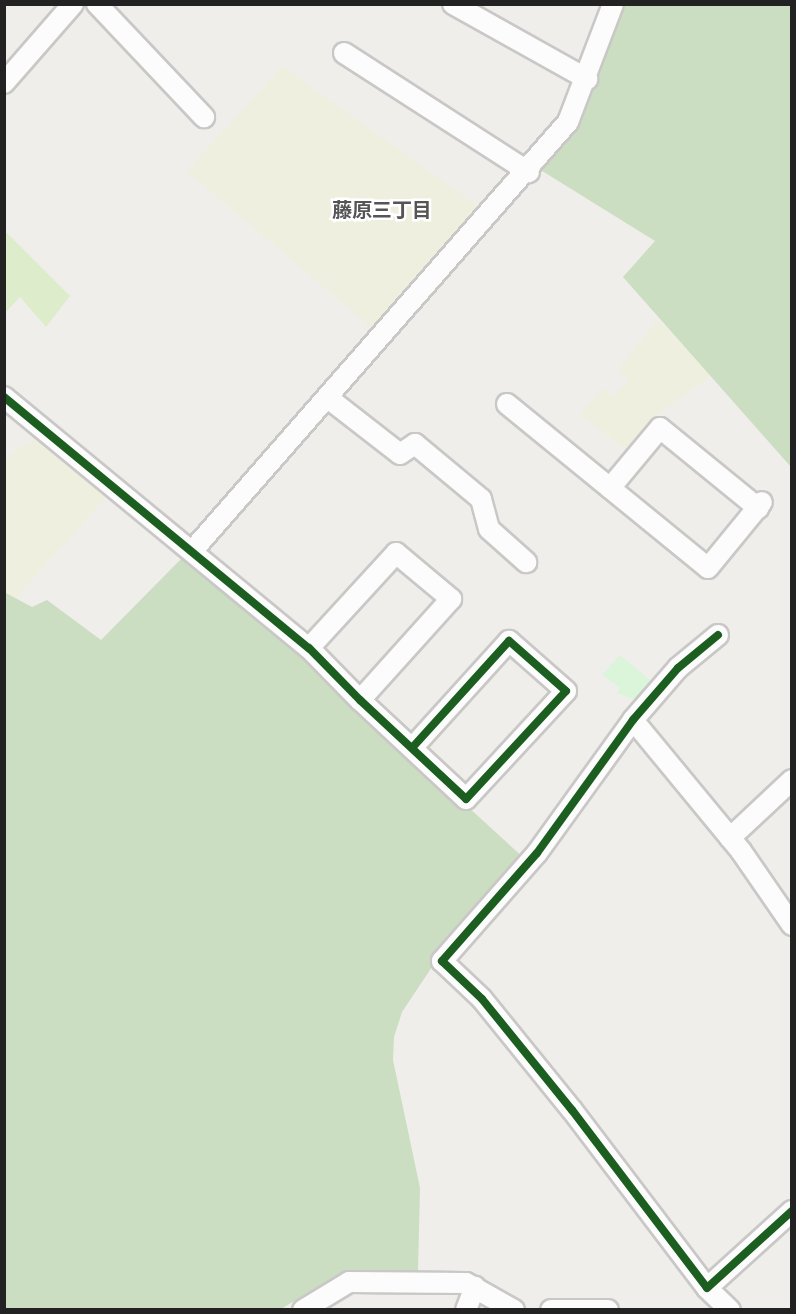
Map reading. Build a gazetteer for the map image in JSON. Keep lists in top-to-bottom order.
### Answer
{
  "districts": ["藤原三丁目"]
}
